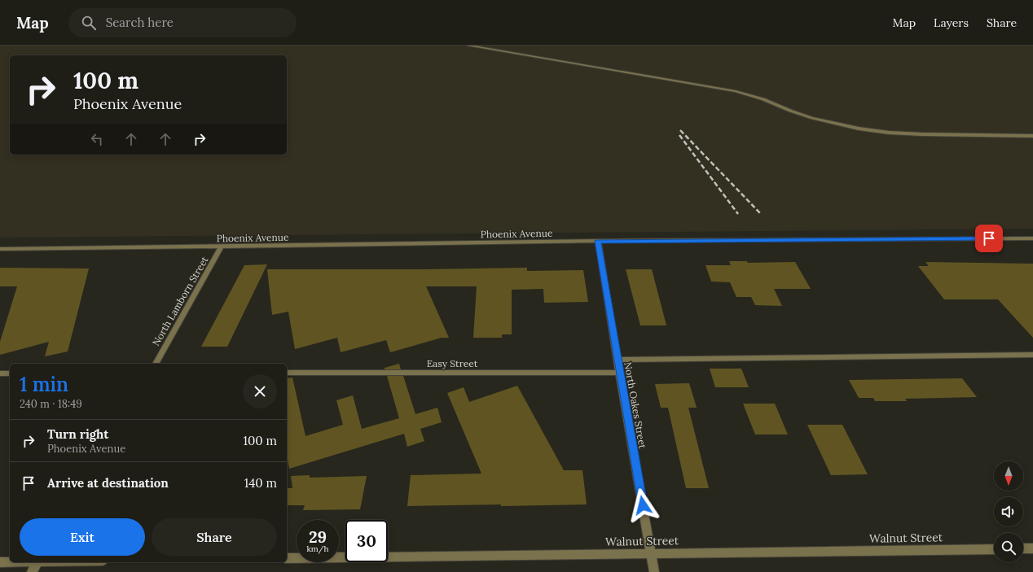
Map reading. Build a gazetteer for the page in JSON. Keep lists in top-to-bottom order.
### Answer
{
  "streets": {
    "street": [
      "Phoenix Avenue",
      "North Lamborn Street",
      "Easy Street",
      "North Oakes Street",
      "Walnut Street"
    ]
  },
  "crossings": [
    ["Phoenix Avenue", "North Lamborn Street"],
    ["Phoenix Avenue", "North Oakes Street"],
    ["Easy Street", "North Oakes Street"],
    ["North Oakes Street", "Walnut Street"]
  ],
  "north": "bottom",
  "page": {
    "header": "Map",
    "search": "Search here",
    "nav": ["Map", "Layers", "Share"],
    "turn": ["100 m", "Phoenix Avenue"],
    "heading": ["1 min", "240 m · 18:49"],
    "list": [
      {
        "name": "Turn right",
        "note": "Phoenix Avenue",
        "value": "100 m"
      },
      {
        "name": "Arrive at destination",
        "value": "140 m"
      }
    ],
    "buttons": ["Exit", "Share"],
    "speed": "29 km/h",
    "limit": "30"
  }
}
